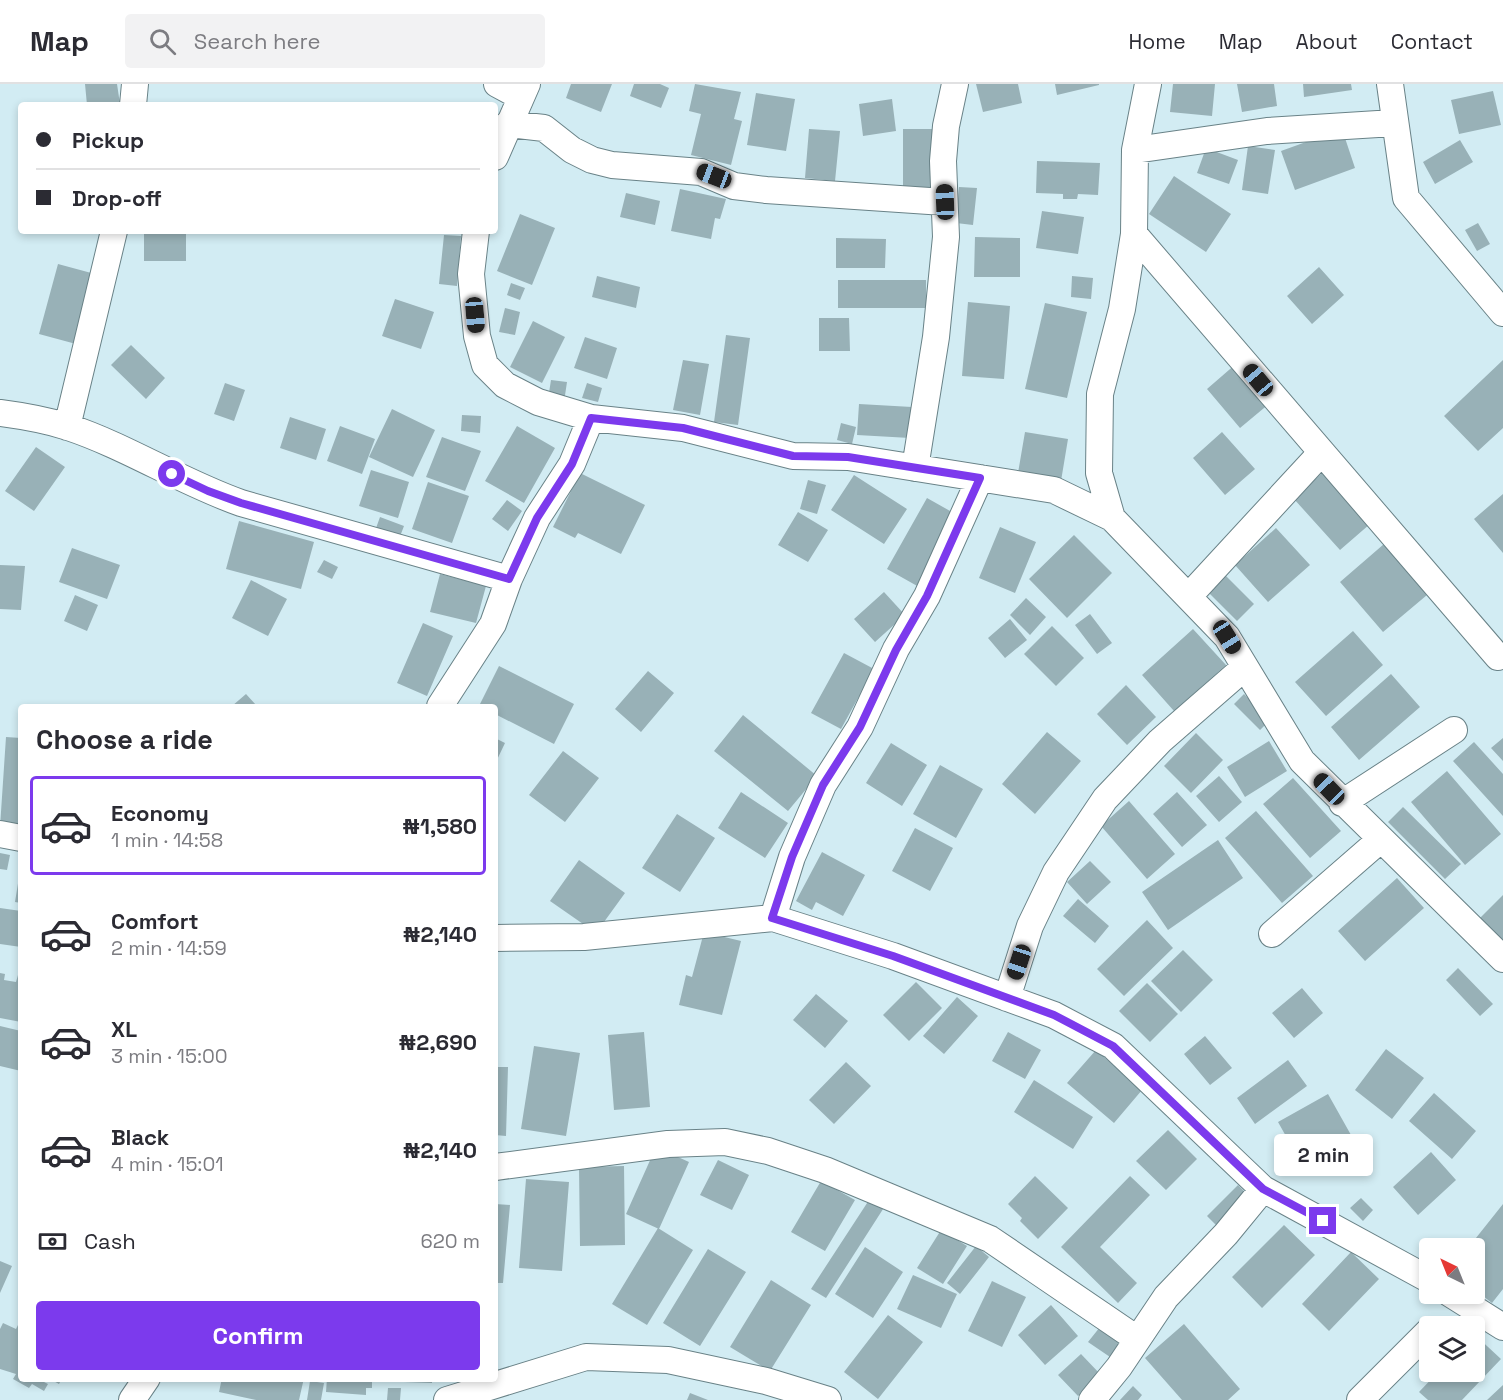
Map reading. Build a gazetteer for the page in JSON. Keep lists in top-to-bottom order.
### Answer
{
  "north": "top left",
  "page": {
    "header": "Map",
    "search": "Search here",
    "nav": [
      "Home",
      "Map",
      "About",
      "Contact"
    ],
    "banner": ["Pickup", "Drop-off"],
    "heading": "Choose a ride",
    "list": [
      {
        "name": "Economy",
        "note": "1 min · 14:58",
        "value": "₦1,580"
      },
      {
        "name": "Comfort",
        "note": "2 min · 14:59",
        "value": "₦2,140"
      },
      {
        "name": "XL",
        "note": "3 min · 15:00",
        "value": "₦2,690"
      },
      {
        "name": "Black",
        "note": "4 min · 15:01",
        "value": "₦2,140"
      }
    ],
    "bubble": "2 min",
    "pay": ["Cash", "620 m"],
    "buttons": "Confirm"
  }
}
